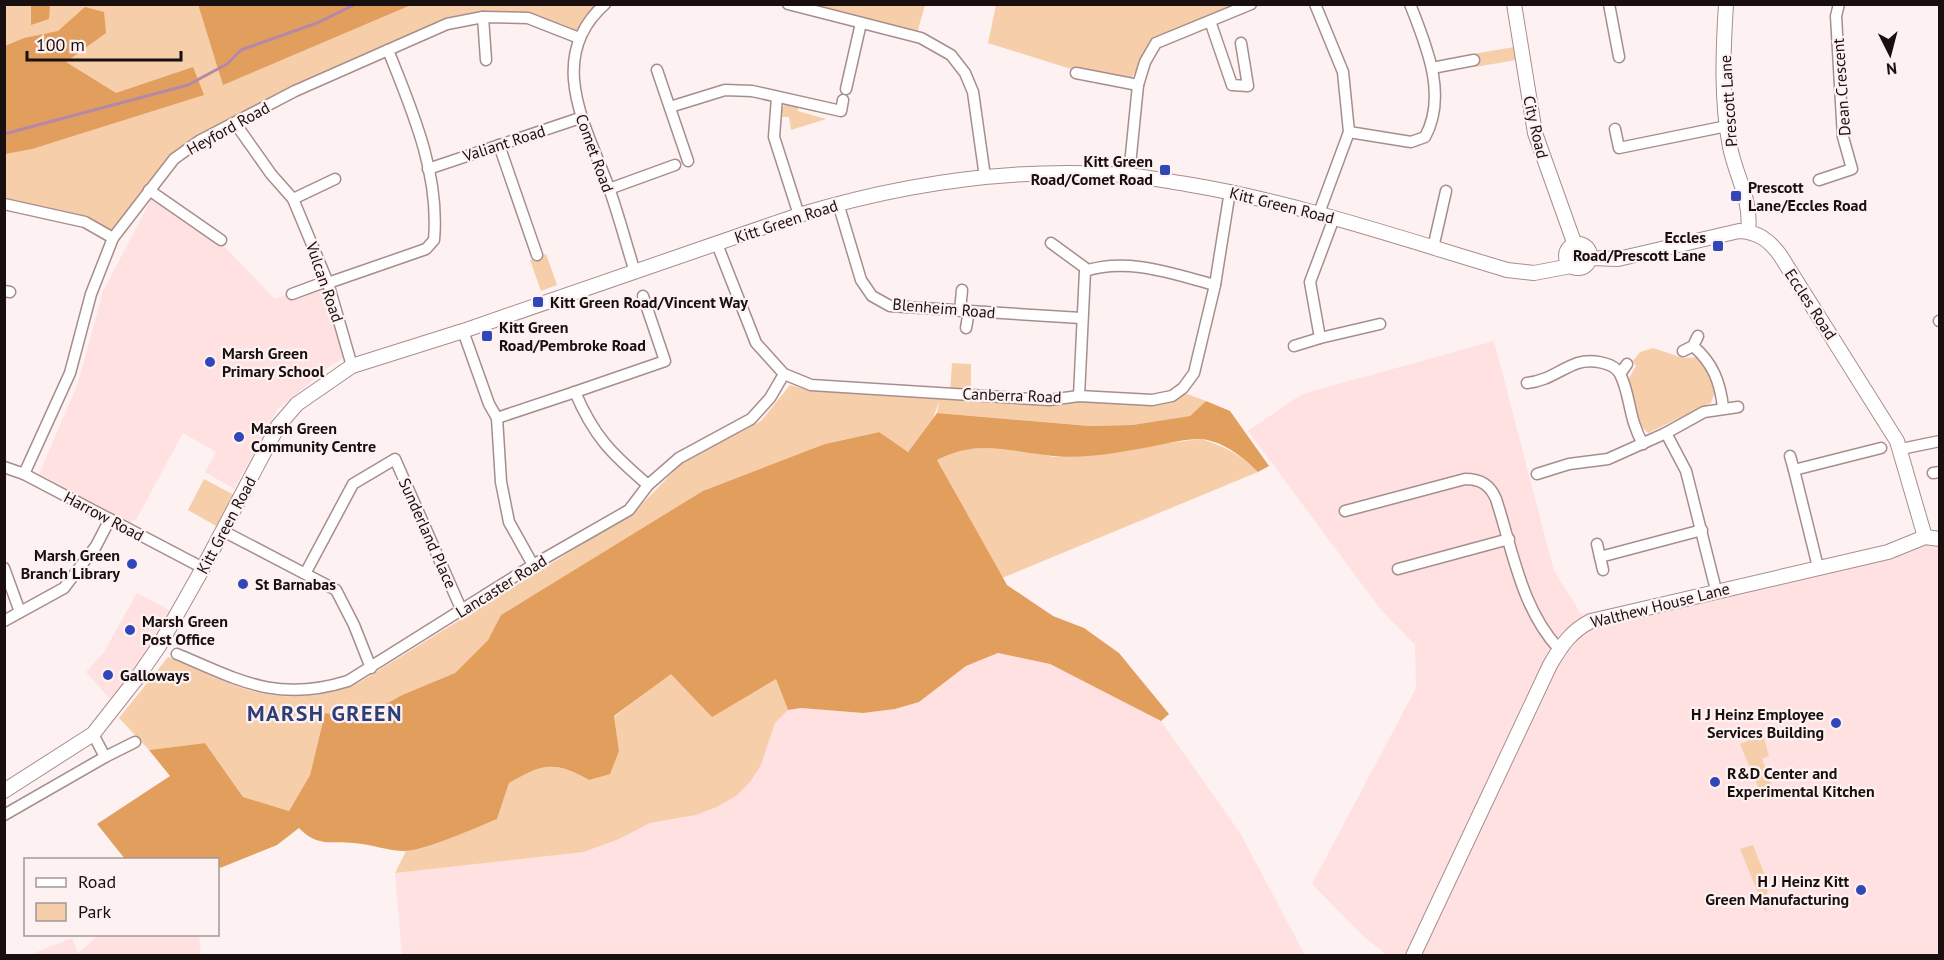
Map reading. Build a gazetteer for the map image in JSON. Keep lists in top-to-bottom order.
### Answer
{
  "streets": {
    "street": [
      "Dean Crescent",
      "Prescott Lane",
      "City Road",
      "Heyford Road",
      "Valiant Road",
      "Comet Road",
      "Kitt Green Road",
      "Vulcan Road",
      "Eccles Road",
      "Blenheim Road",
      "Canberra Road",
      "Harrow Road",
      "Sunderland Place",
      "Lancaster Road",
      "Walthew House Lane"
    ]
  },
  "crossings": [
    ["Prescott Lane", "Eccles Road"],
    ["City Road", "Kitt Green Road"],
    ["Heyford Road", "Comet Road"],
    ["Heyford Road", "Vulcan Road"],
    ["Heyford Road", "Harrow Road"],
    ["Valiant Road", "Comet Road"],
    ["Comet Road", "Kitt Green Road"],
    ["Kitt Green Road", "Vulcan Road"],
    ["Kitt Green Road", "Blenheim Road"],
    ["Kitt Green Road", "Canberra Road"],
    ["Kitt Green Road", "Harrow Road"],
    ["Eccles Road", "Walthew House Lane"],
    ["Canberra Road", "Lancaster Road"],
    ["Sunderland Place", "Lancaster Road"]
  ],
  "districts": ["MARSH GREEN"],
  "places": {
    "transit": [
      "Kitt Green Road/Comet Road",
      "Prescott Lane/Eccles Road",
      "Eccles Road/Prescott Lane",
      "Kitt Green Road/Vincent Way",
      "Kitt Green Road/Pembroke Road"
    ],
    "other": [
      "Marsh Green Primary School",
      "Marsh Green Community Centre",
      "Marsh Green Branch Library",
      "St Barnabas",
      "Marsh Green Post Office",
      "Galloways",
      "H J Heinz Employee Services Building",
      "R&D Center and Experimental Kitchen",
      "H J Heinz Kitt Green Manufacturing"
    ]
  },
  "legend": ["Road", "Park"],
  "scale_bar": "100 m",
  "north": "bottom"
}
